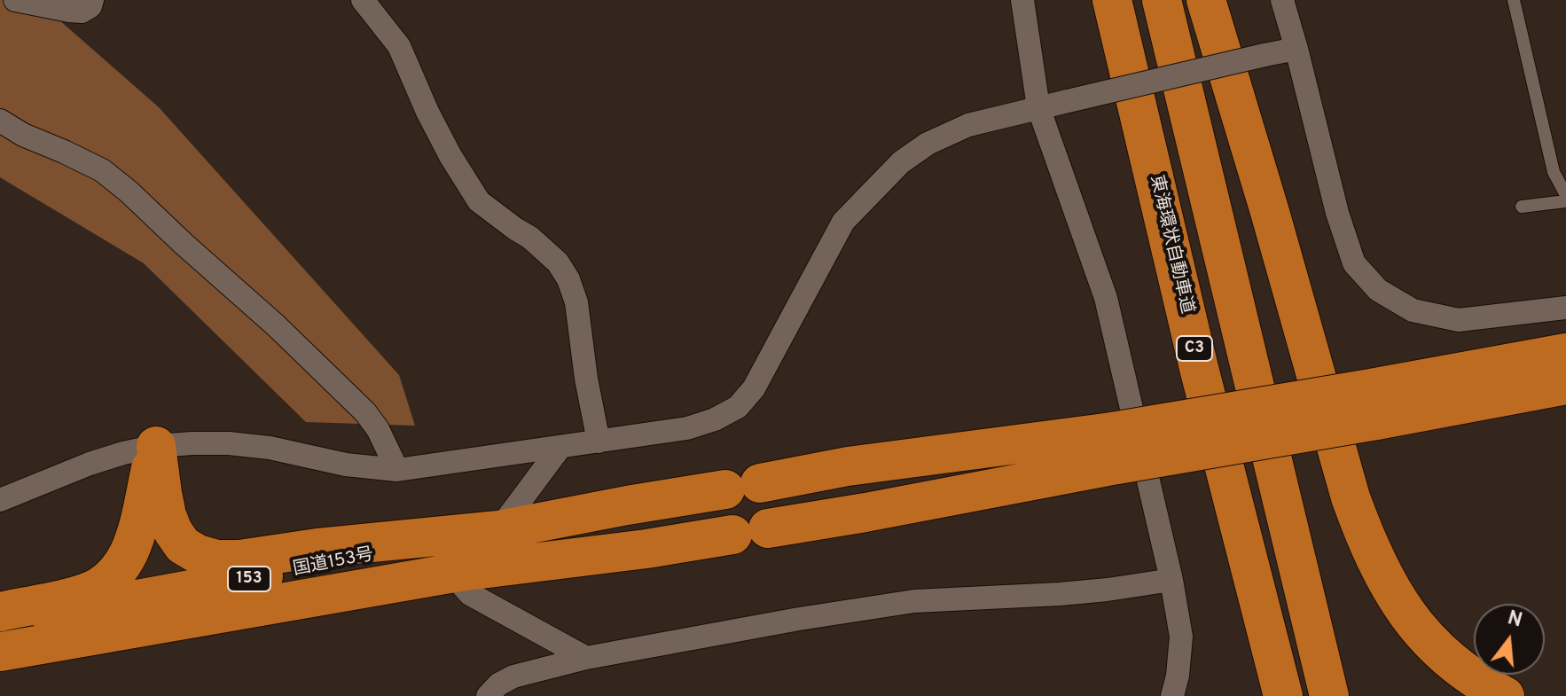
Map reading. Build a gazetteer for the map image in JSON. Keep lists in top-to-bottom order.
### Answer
{
  "streets": {
    "highway": [
      "東海環状自動車道",
      "C3",
      "国道153号",
      "153"
    ]
  },
  "crossings": [
    ["国道153号", "153"]
  ],
  "north": "top"
}
